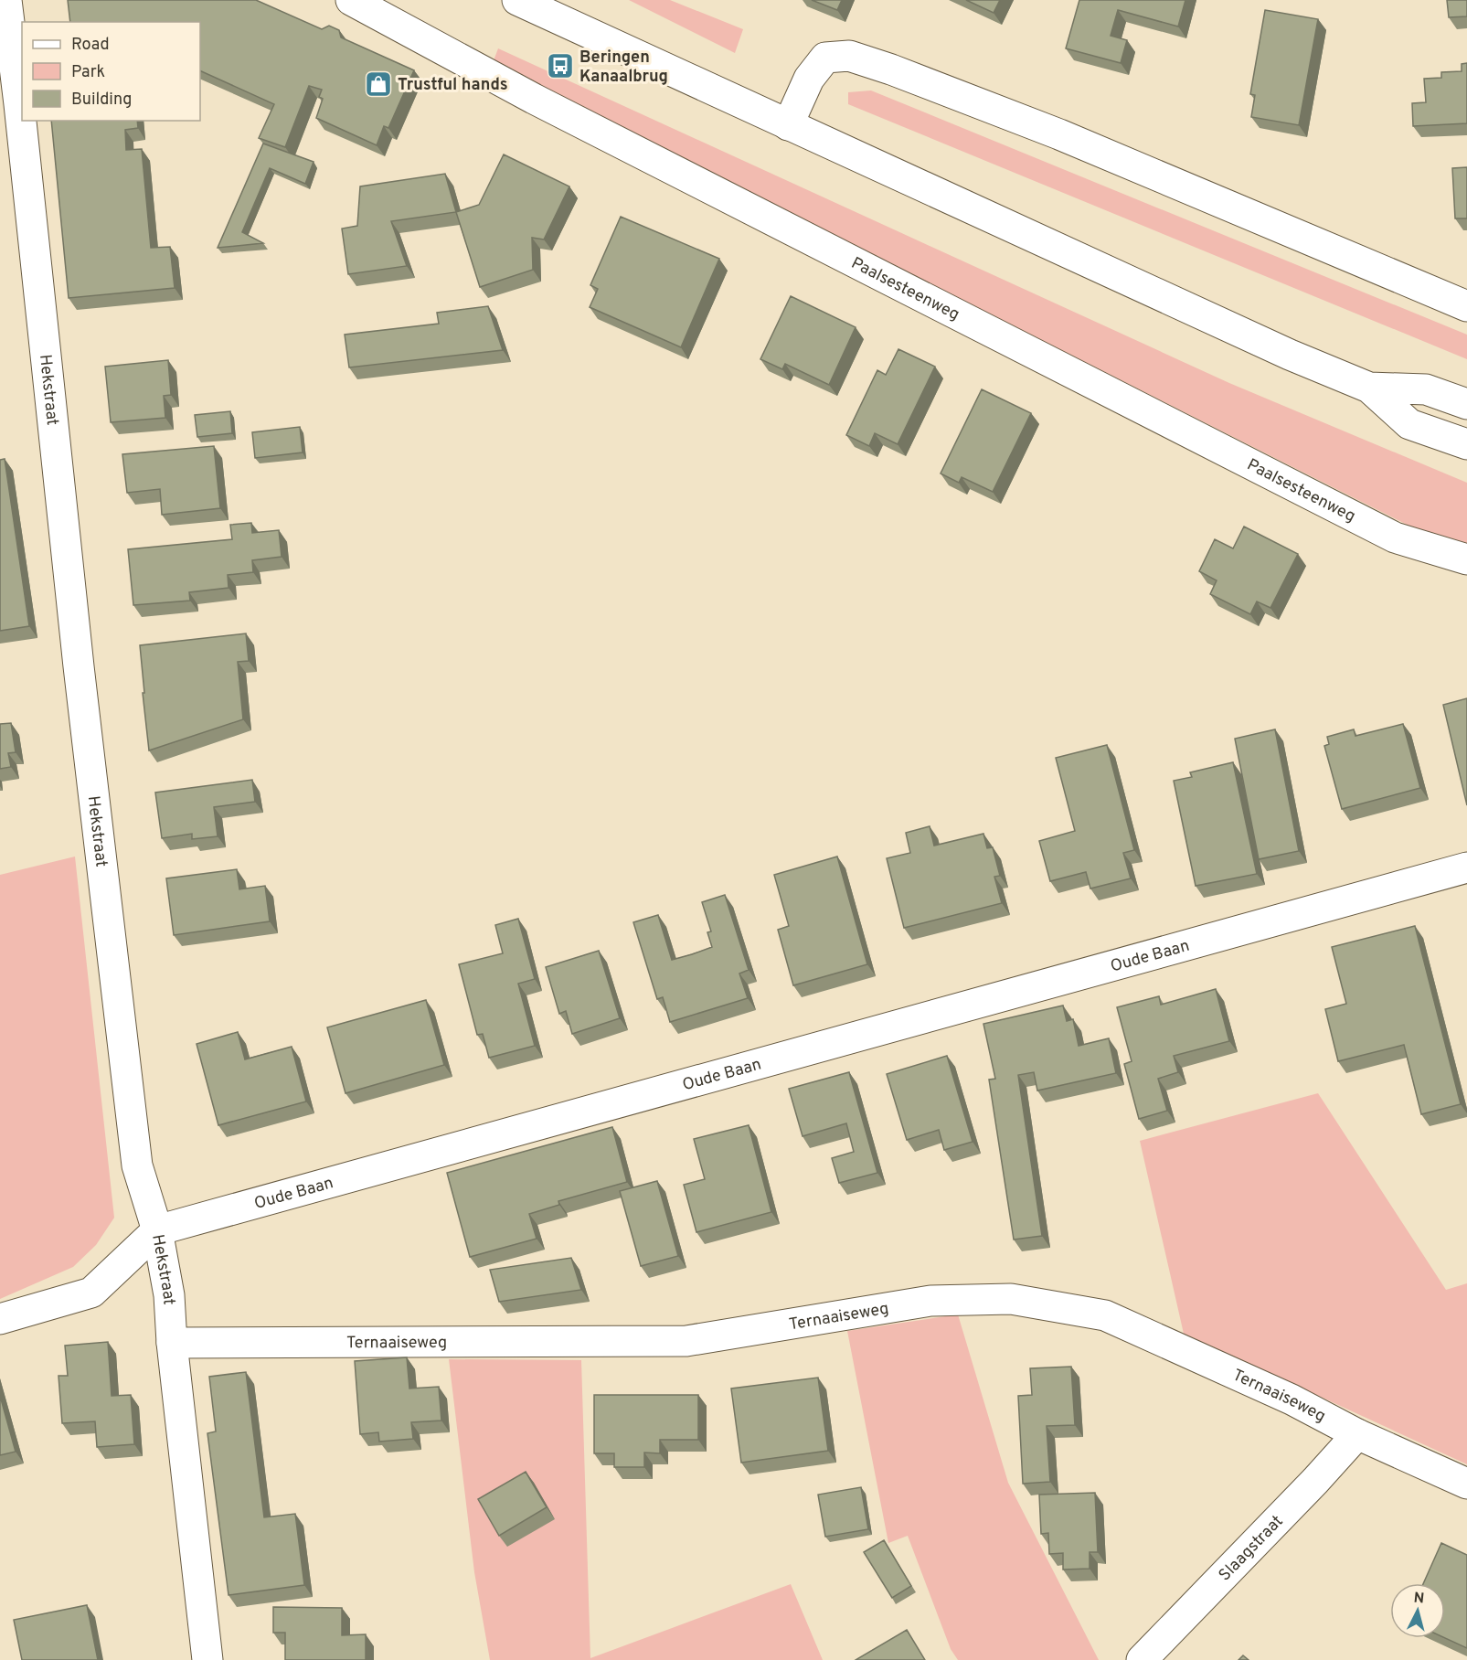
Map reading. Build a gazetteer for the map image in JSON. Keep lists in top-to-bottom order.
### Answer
{
  "streets": {
    "street": [
      "Paalsesteenweg",
      "Hekstraat",
      "Oude Baan",
      "Ternaaiseweg",
      "Slaagstraat"
    ]
  },
  "crossings": [
    ["Hekstraat", "Oude Baan"],
    ["Hekstraat", "Ternaaiseweg"],
    ["Ternaaiseweg", "Slaagstraat"]
  ],
  "places": {
    "bus stop": ["Beringen Kanaalbrug"],
    "shop": ["Trustful hands"]
  },
  "legend": ["Road", "Park", "Building"],
  "north": "top"
}
